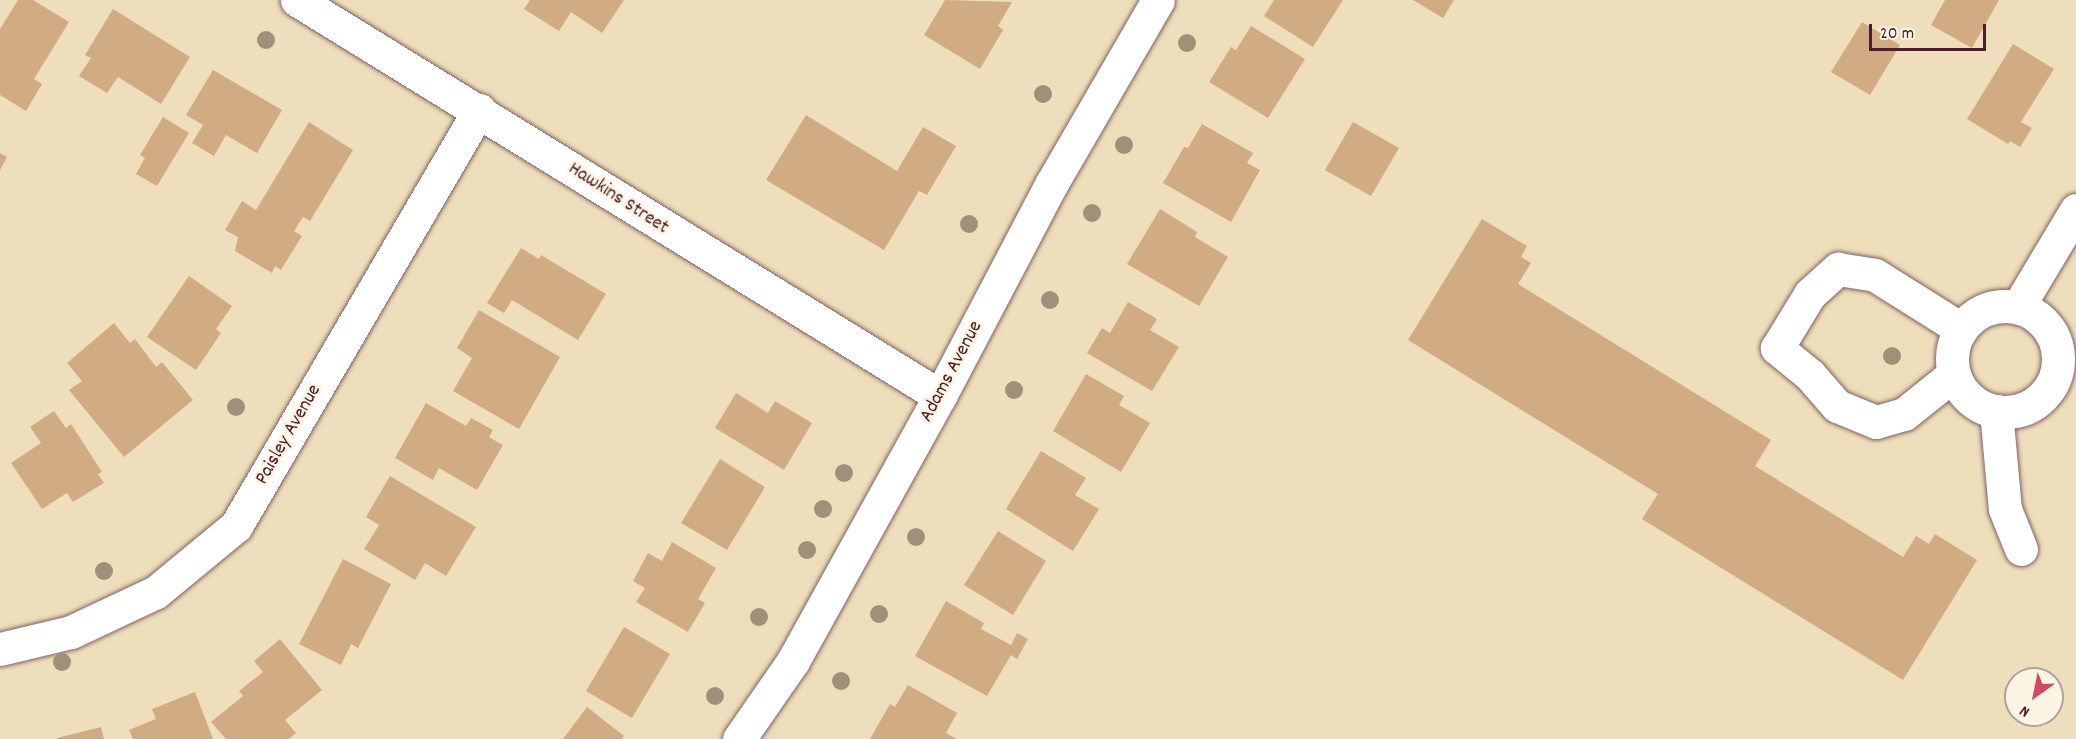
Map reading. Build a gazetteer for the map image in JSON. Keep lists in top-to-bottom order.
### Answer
{
  "streets": {
    "street": ["Hawkins Street", "Adams Avenue", "Paisley Avenue"]
  },
  "crossings": [
    ["Hawkins Street", "Adams Avenue"],
    ["Hawkins Street", "Paisley Avenue"]
  ],
  "scale_bar": "20 m",
  "north": "bottom left"
}
